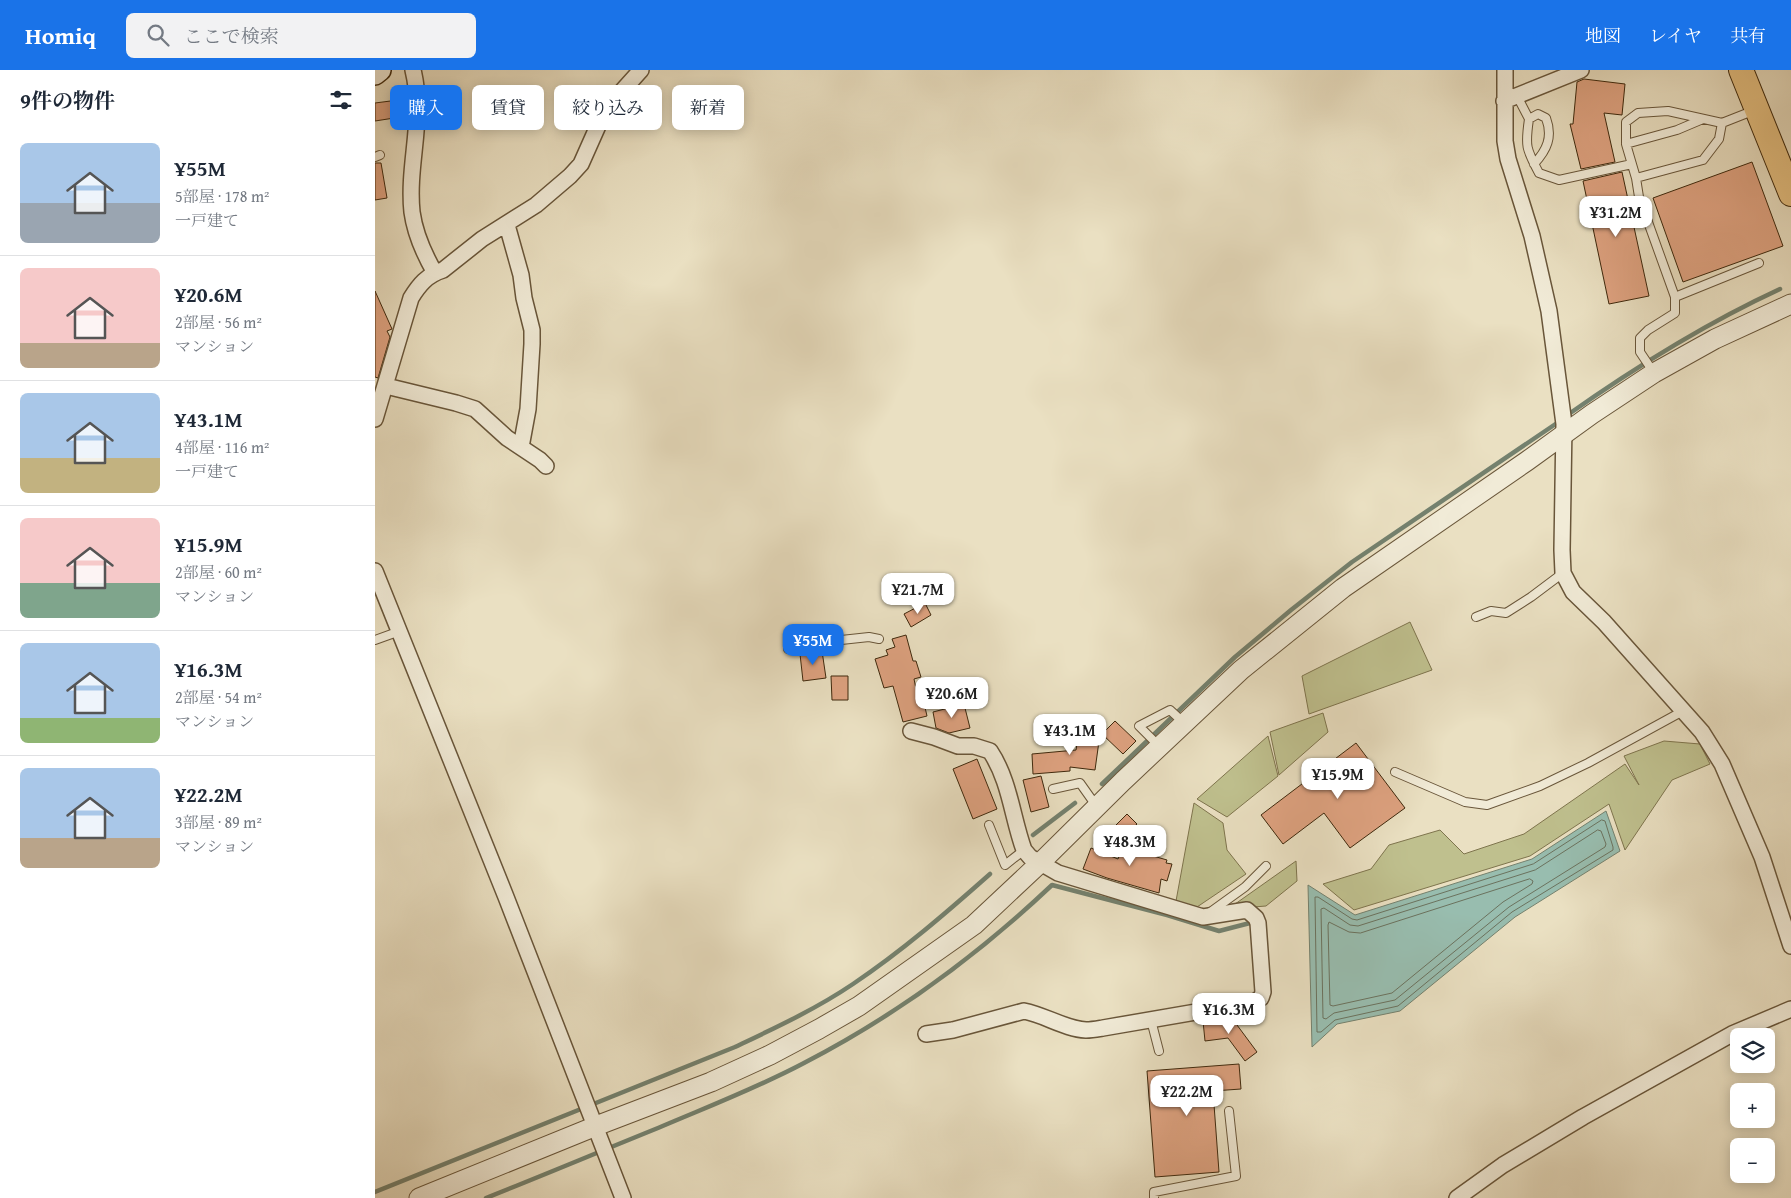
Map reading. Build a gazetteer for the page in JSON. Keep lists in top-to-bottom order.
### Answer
{
  "page": {
    "header": "Homiq",
    "search": "ここで検索",
    "nav": ["地図", "レイヤ", "共有"],
    "heading": "9件の物件",
    "chip": [
      "購入",
      "賃貸",
      "絞り込み",
      "新着"
    ],
    "list": [
      {
        "name": "¥55M",
        "note": "5部屋 · 178 m² · 一戸建て"
      },
      {
        "name": "¥20.6M",
        "note": "2部屋 · 56 m² · マンション"
      },
      {
        "name": "¥43.1M",
        "note": "4部屋 · 116 m² · 一戸建て"
      },
      {
        "name": "¥15.9M",
        "note": "2部屋 · 60 m² · マンション"
      },
      {
        "name": "¥16.3M",
        "note": "2部屋 · 54 m² · マンション"
      },
      {
        "name": "¥22.2M",
        "note": "3部屋 · 89 m² · マンション"
      }
    ],
    "price": [
      "¥31.2M",
      "¥21.7M",
      "¥55M",
      "¥20.6M",
      "¥43.1M",
      "¥15.9M",
      "¥48.3M",
      "¥16.3M",
      "¥22.2M"
    ],
    "map_buttons": ["+", "−"]
  }
}
